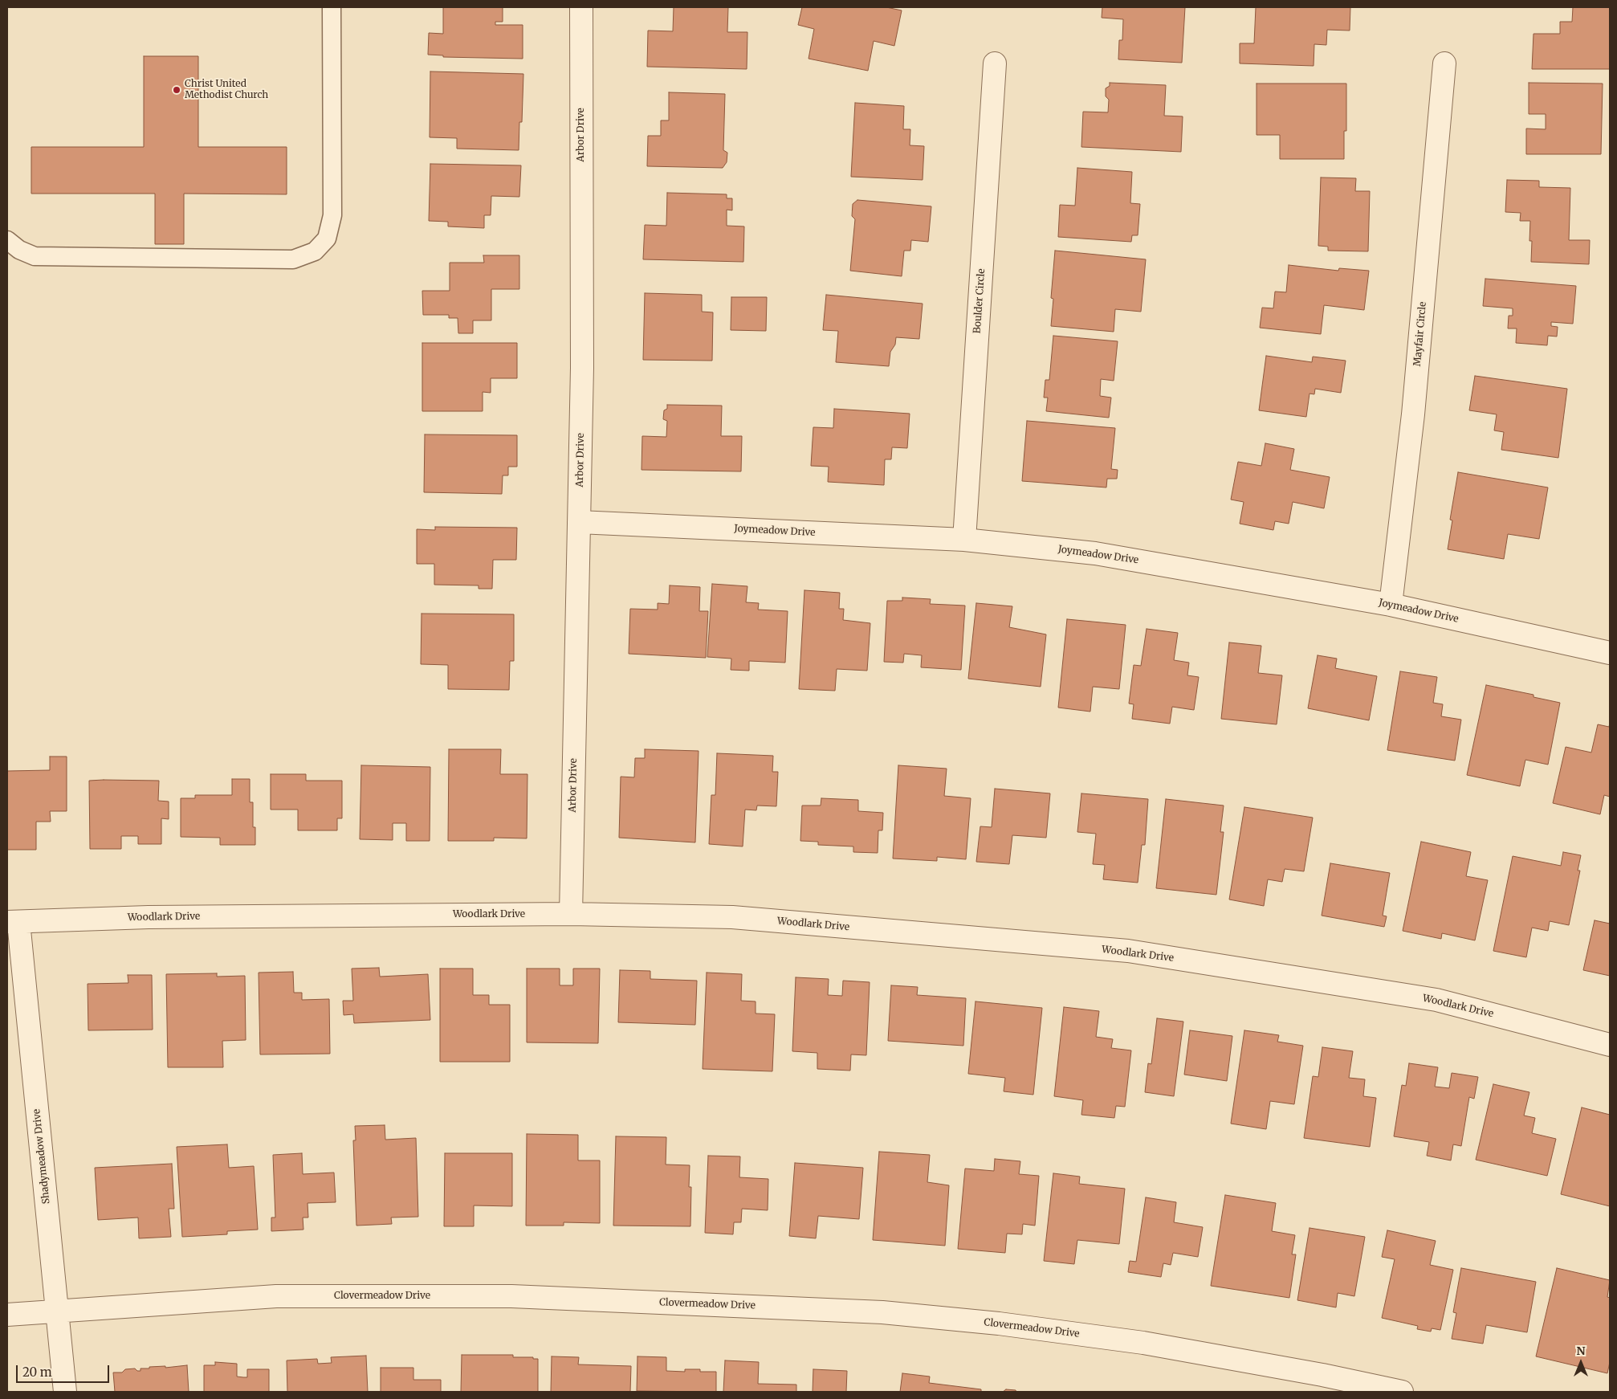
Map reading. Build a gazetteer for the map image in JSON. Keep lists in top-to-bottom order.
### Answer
{
  "streets": {
    "street": [
      "Arbor Drive",
      "Boulder Circle",
      "Mayfair Circle",
      "Joymeadow Drive",
      "Woodlark Drive",
      "Shadymeadow Drive",
      "Clovermeadow Drive"
    ]
  },
  "crossings": [
    ["Arbor Drive", "Joymeadow Drive"],
    ["Arbor Drive", "Woodlark Drive"],
    ["Boulder Circle", "Joymeadow Drive"],
    ["Mayfair Circle", "Joymeadow Drive"],
    ["Woodlark Drive", "Shadymeadow Drive"],
    ["Shadymeadow Drive", "Clovermeadow Drive"]
  ],
  "places": ["Christ United Methodist Church"],
  "scale_bar": "20 m",
  "north": "top"
}
